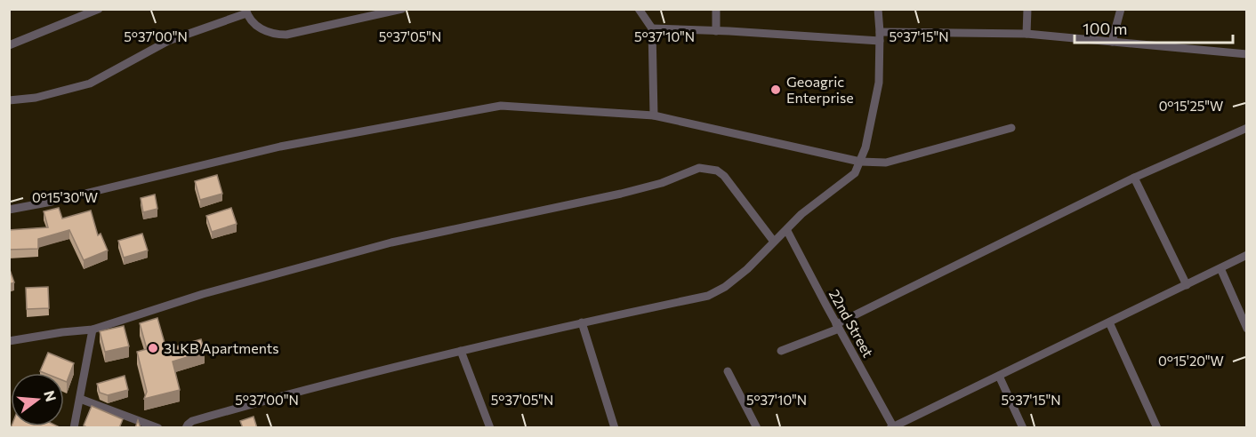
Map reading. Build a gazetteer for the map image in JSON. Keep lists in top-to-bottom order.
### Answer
{
  "streets": {
    "street": ["22nd Street"]
  },
  "places": ["Geoagric Enterprise", "3LKB Apartments"],
  "scale_bar": "100 m",
  "north": "right",
  "coordinates": [
    "5°37'00\"N",
    "5°37'05\"N",
    "5°37'10\"N",
    "5°37'15\"N",
    "0°15'25\"W",
    "0°15'30\"W",
    "0°15'20\"W"
  ]
}
